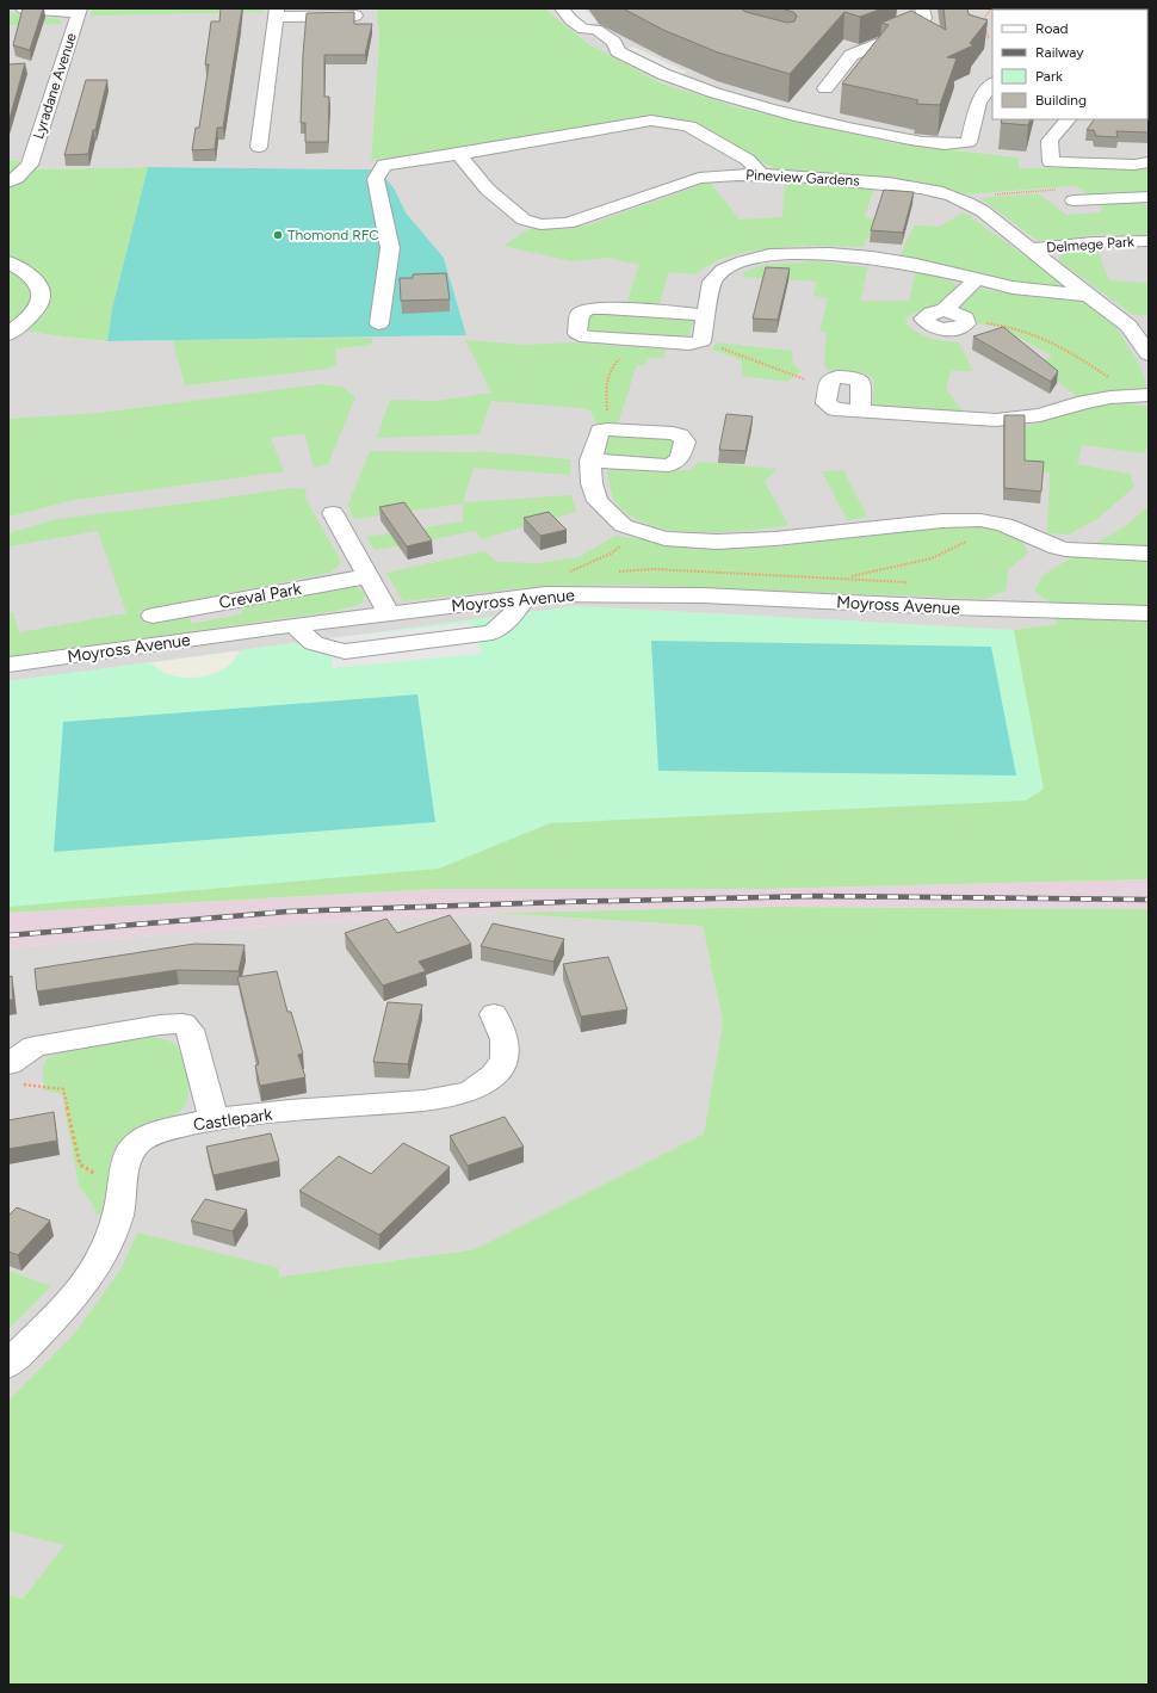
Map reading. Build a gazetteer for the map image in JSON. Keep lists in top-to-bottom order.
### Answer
{
  "streets": {
    "street": [
      "Lyradane Avenue",
      "Pineview Gardens",
      "Delmege Park",
      "Creval Park",
      "Moyross Avenue",
      "Castlepark"
    ]
  },
  "crossings": [
    ["Pineview Gardens", "Delmege Park"]
  ],
  "places": ["Thomond RFC"],
  "legend": [
    "Road",
    "Railway",
    "Park",
    "Building"
  ]
}
